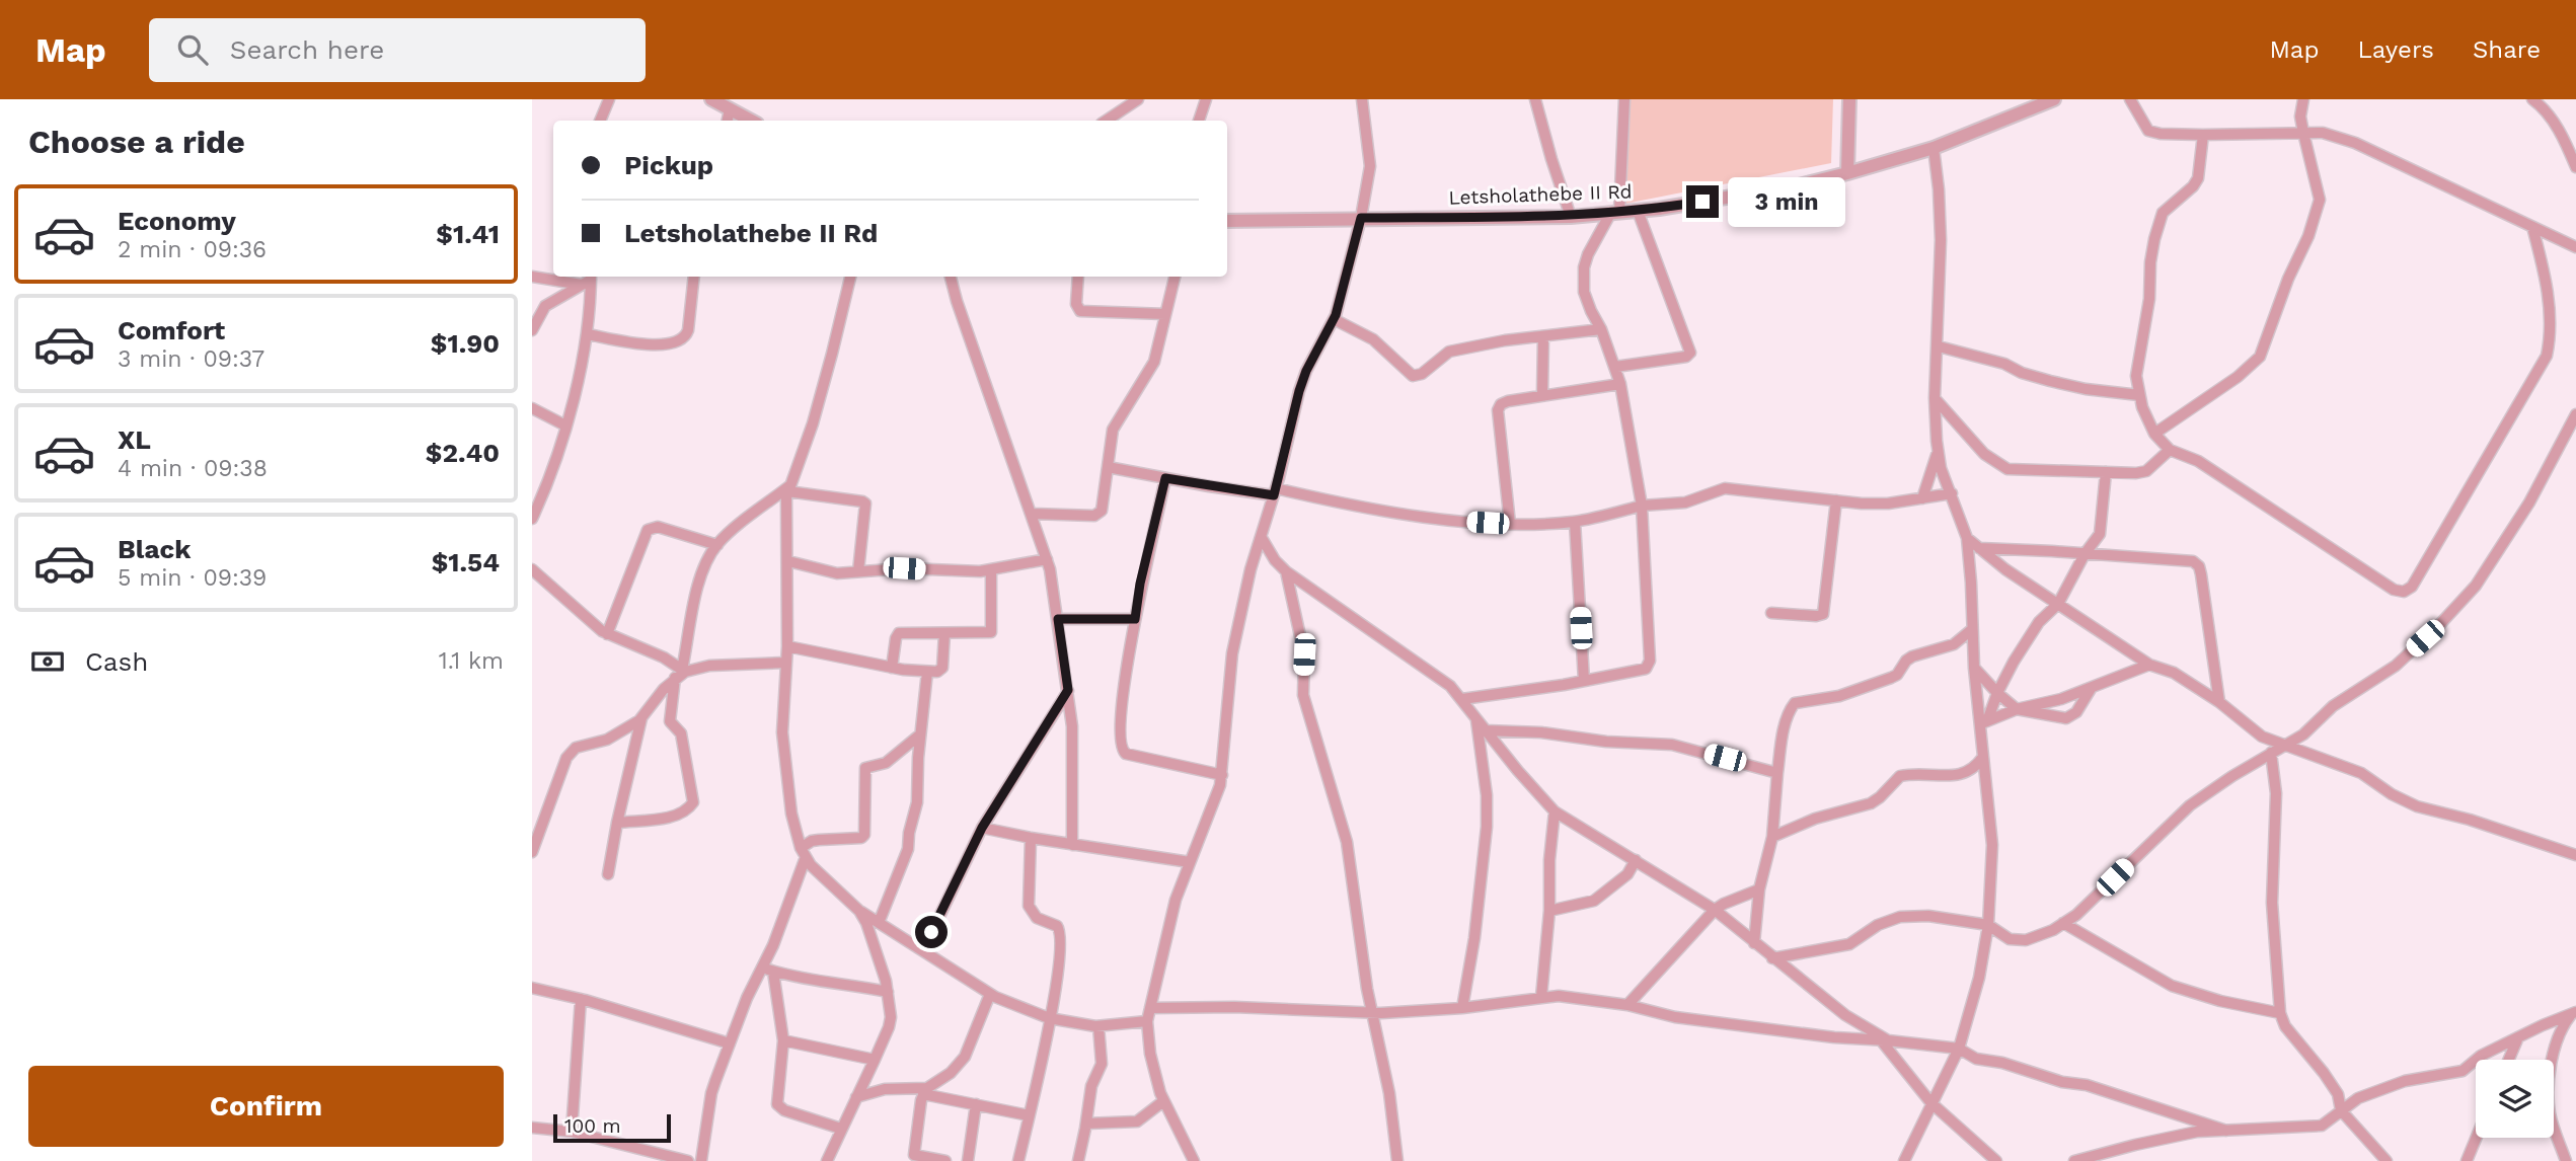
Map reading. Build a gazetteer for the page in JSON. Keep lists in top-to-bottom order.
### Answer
{
  "streets": {
    "street": ["Letsholathebe II Rd"]
  },
  "scale_bar": "100 m",
  "page": {
    "header": "Map",
    "search": "Search here",
    "nav": ["Map", "Layers", "Share"],
    "heading": "Choose a ride",
    "banner": ["Pickup", "Letsholathebe II Rd"],
    "bubble": "3 min",
    "list": [
      {
        "name": "Economy",
        "note": "2 min · 09:36",
        "value": "$1.41"
      },
      {
        "name": "Comfort",
        "note": "3 min · 09:37",
        "value": "$1.90"
      },
      {
        "name": "XL",
        "note": "4 min · 09:38",
        "value": "$2.40"
      },
      {
        "name": "Black",
        "note": "5 min · 09:39",
        "value": "$1.54"
      }
    ],
    "pay": ["Cash", "1.1 km"],
    "buttons": "Confirm",
    "scale": "100 m"
  }
}
